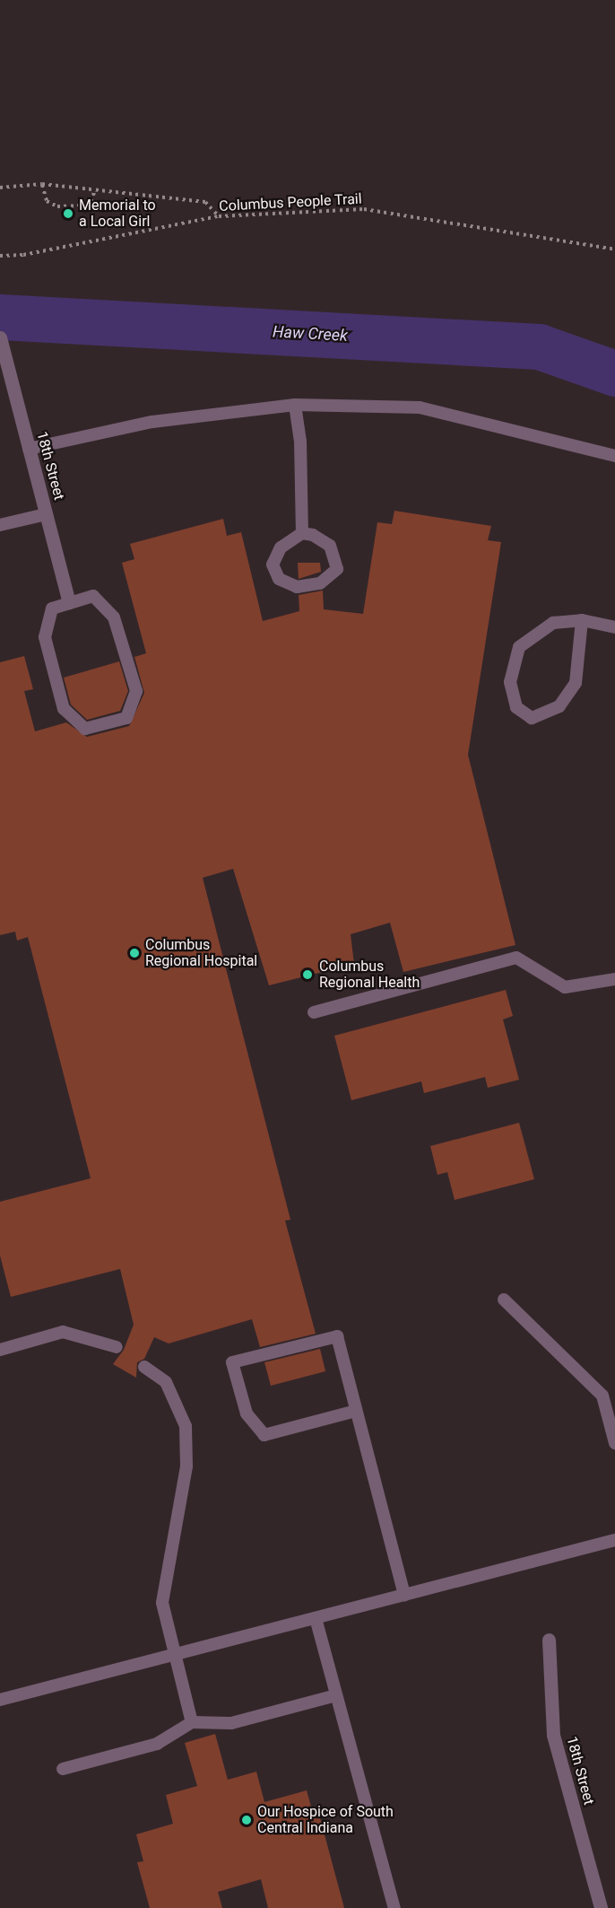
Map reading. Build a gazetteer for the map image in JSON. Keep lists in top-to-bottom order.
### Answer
{
  "streets": {
    "street": ["18th Street"],
    "path": ["Columbus People Trail"]
  },
  "water": ["Haw Creek"],
  "places": [
    "Memorial to a Local Girl",
    "Columbus Regional Hospital",
    "Columbus Regional Health",
    "Our Hospice of South Central Indiana"
  ]
}
